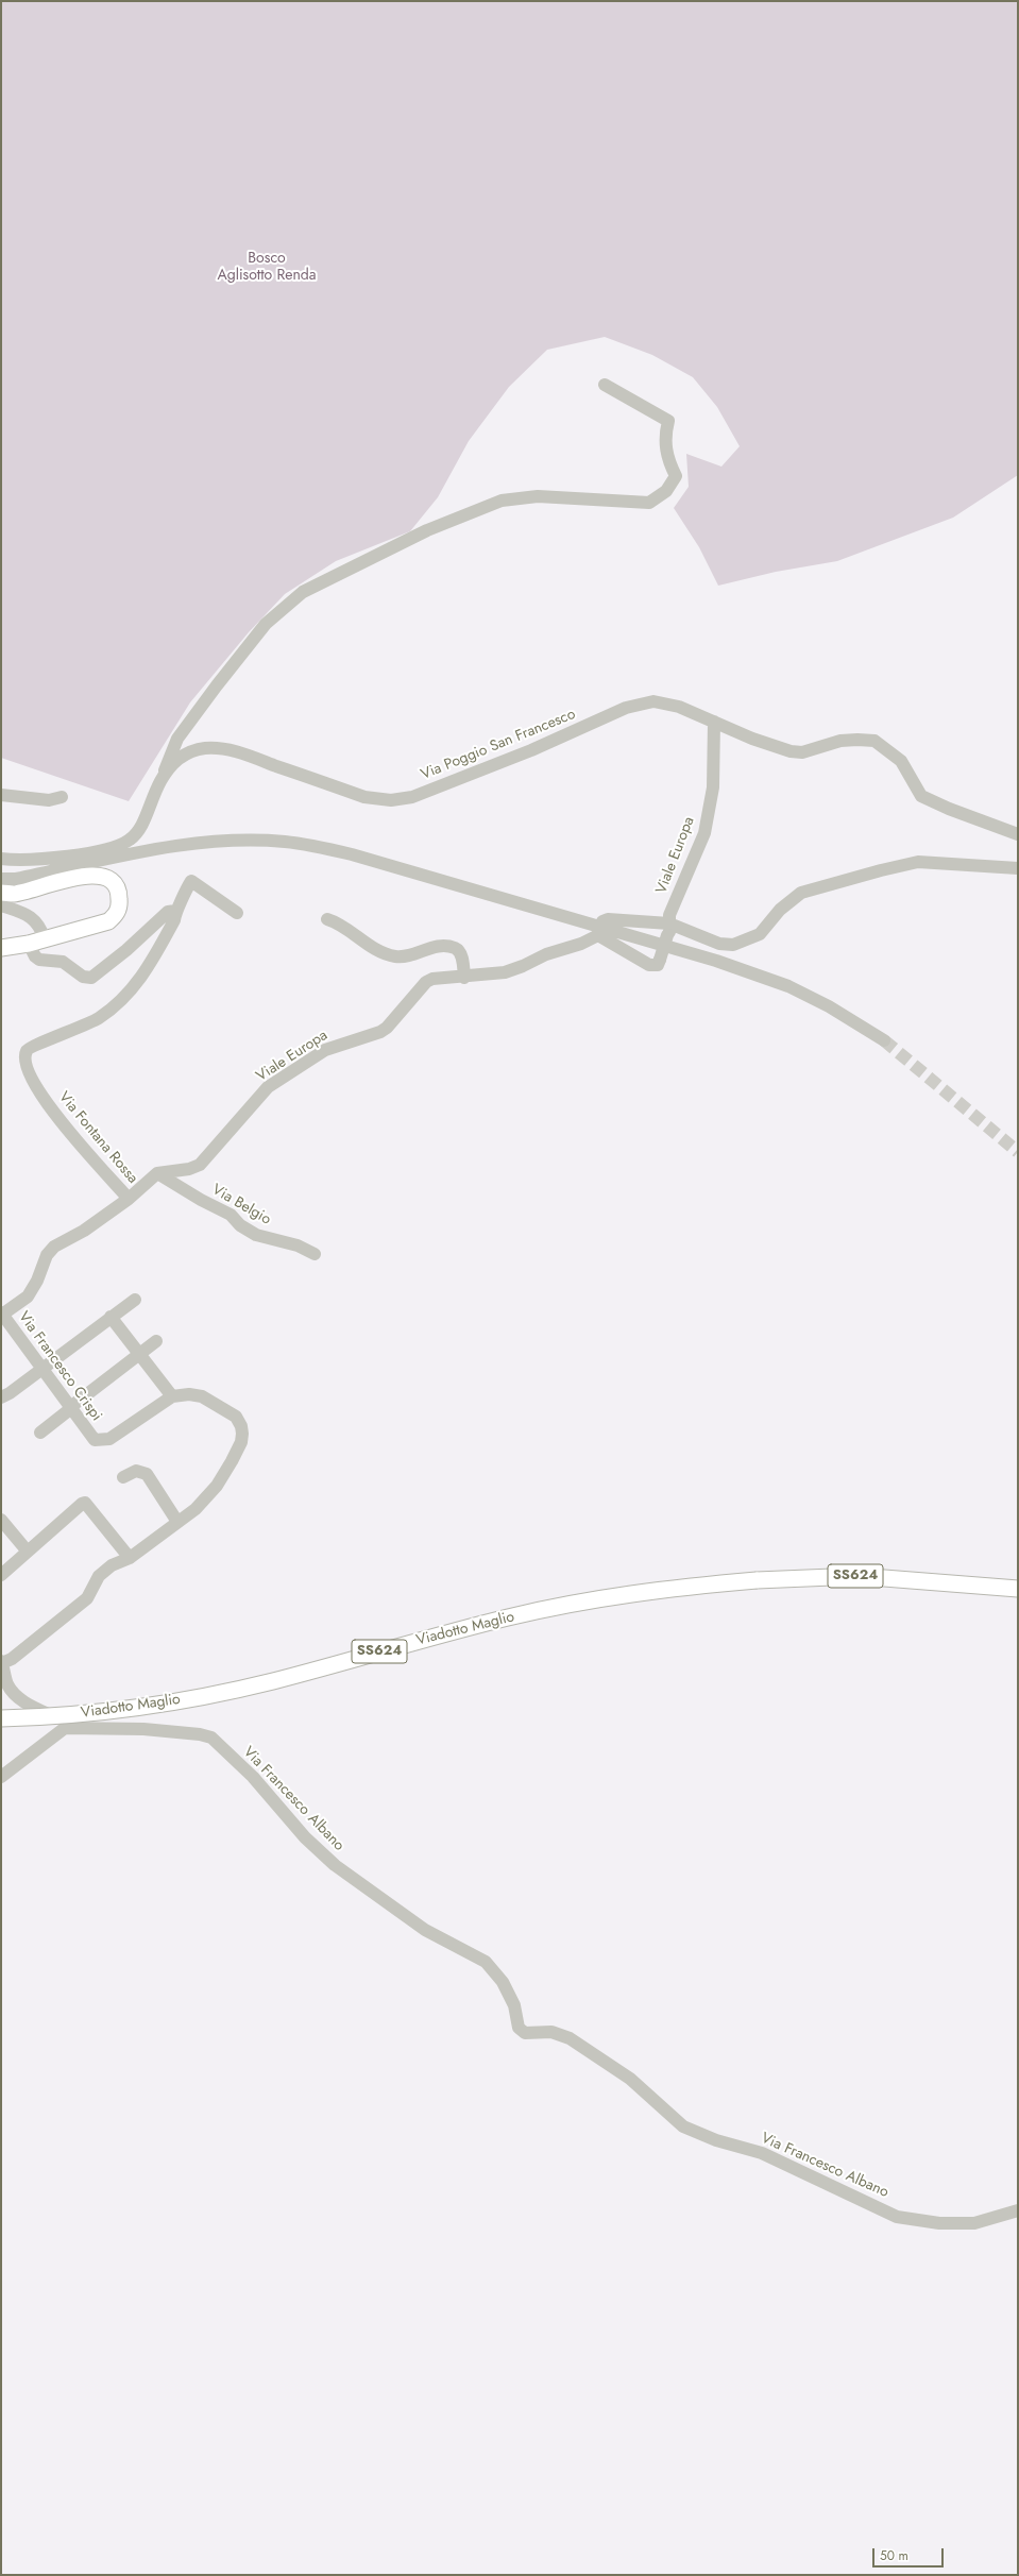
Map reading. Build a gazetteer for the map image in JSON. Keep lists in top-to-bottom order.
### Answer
{
  "streets": {
    "main road": ["SS624", "Viadotto Maglio"],
    "street": [
      "Via Poggio San Francesco",
      "Viale Europa",
      "Via Fontana Rossa",
      "Via Belgio",
      "Via Francesco Crispi",
      "Via Francesco Albano"
    ]
  },
  "crossings": [
    ["Via Poggio San Francesco", "Viale Europa"],
    ["Viale Europa", "Via Belgio"]
  ],
  "parks": ["Bosco Aglisotto Renda"],
  "scale_bar": "50 m"
}
